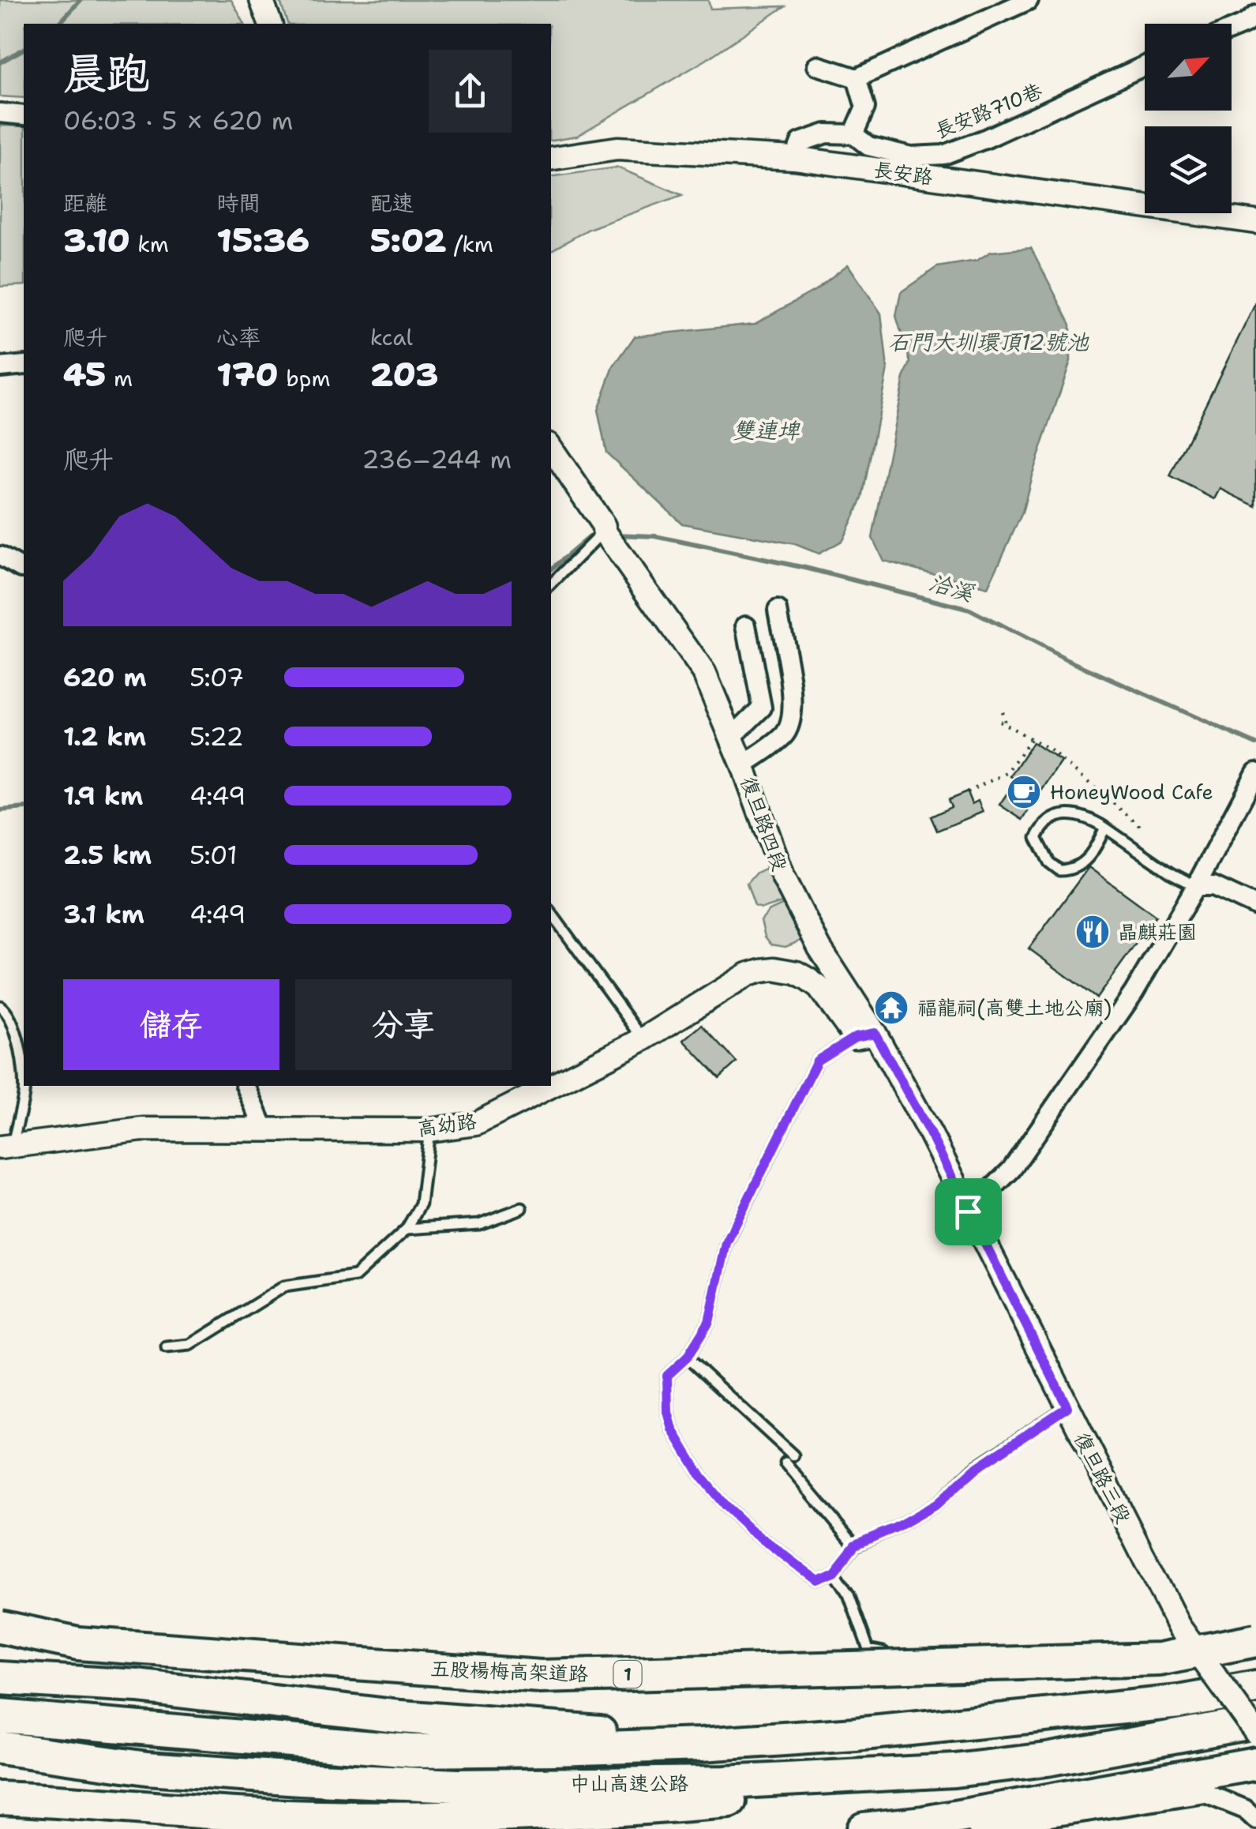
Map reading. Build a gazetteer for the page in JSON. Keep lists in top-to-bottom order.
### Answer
{
  "streets": {
    "highway": ["五股楊梅高架道路", "1", "中山高速公路"],
    "street": [
      "長安路710巷",
      "長安路",
      "復旦路四段",
      "高幼路",
      "復旦路三段"
    ]
  },
  "crossings": [
    ["復旦路四段", "高幼路"],
    ["復旦路四段", "復旦路三段"]
  ],
  "water": ["石門大圳環頂12號池", "雙連埤", "洽溪"],
  "places": {
    "cafe": ["HoneyWood Cafe"],
    "restaurant": ["晶麒莊園"],
    "temple": ["福龍祠(高雙土地公廟)"]
  },
  "north": "top right",
  "page": {
    "heading": ["晨跑", "06:03 · 5 × 620 m"],
    "stats": [
      ["距離", "3.10 km"],
      ["時間", "15:36"],
      ["配速", "5:02 /km"],
      ["爬升", "45 m"],
      ["心率", "170 bpm"],
      ["kcal", "203"]
    ],
    "chart": ["爬升", "236–244 m"],
    "list": [
      {
        "name": "620 m",
        "note": "5:07"
      },
      {
        "name": "1.2 km",
        "note": "5:22"
      },
      {
        "name": "1.9 km",
        "note": "4:49"
      },
      {
        "name": "2.5 km",
        "note": "5:01"
      },
      {
        "name": "3.1 km",
        "note": "4:49"
      }
    ],
    "buttons": ["儲存", "分享"]
  }
}
